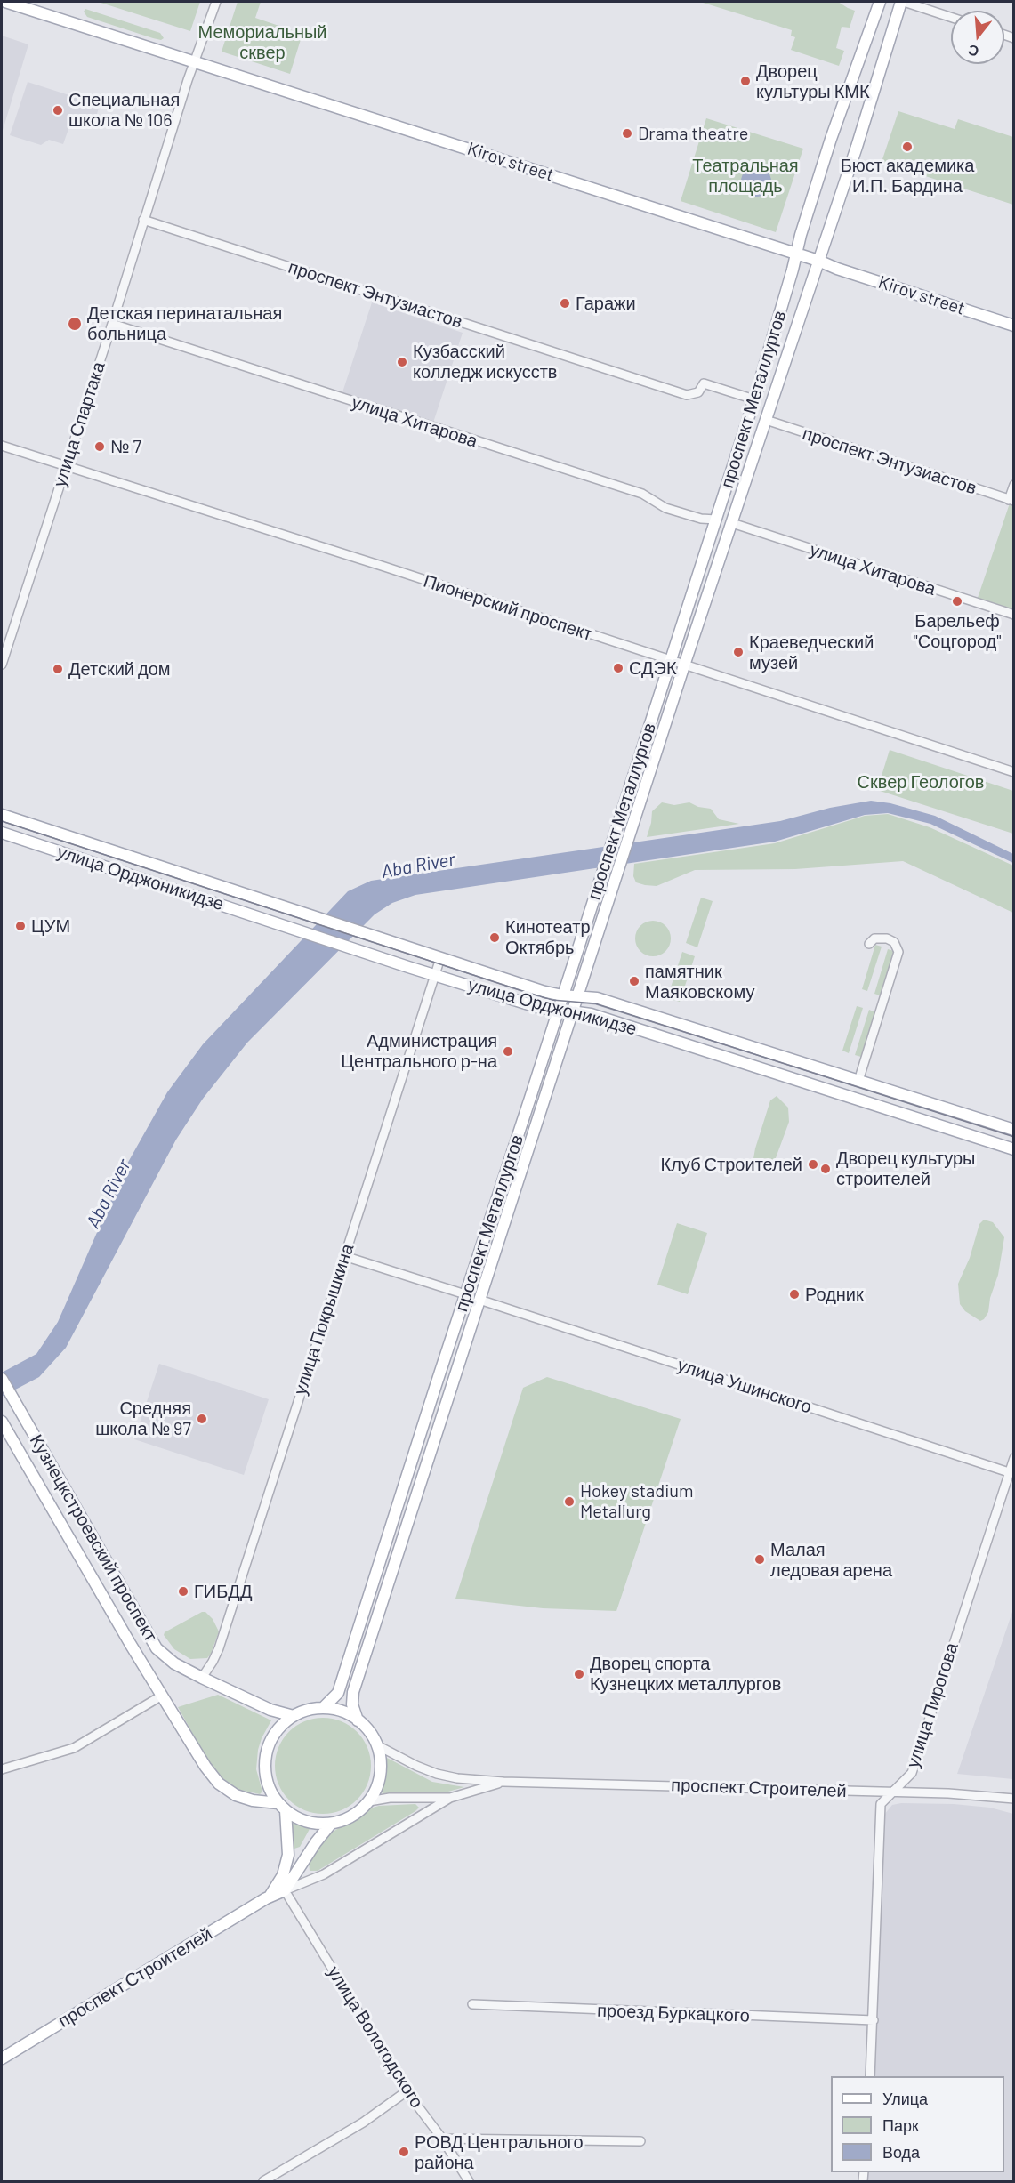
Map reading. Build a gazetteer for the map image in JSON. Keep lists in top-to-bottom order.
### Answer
{
  "streets": {
    "main road": [
      "Kirov street",
      "проспект Металлургов",
      "улица Орджоникидзе",
      "Кузнецкстроевский проспект",
      "проспект Строителей"
    ],
    "street": [
      "проспект Энтузиастов",
      "улица Хитарова",
      "улица Спартака",
      "Пионерский проспект",
      "улица Покрышкина",
      "улица Ушинского",
      "улица Пирогова",
      "проезд Буркацкого",
      "улица Вологодского"
    ]
  },
  "crossings": [
    ["Kirov street", "проспект Металлургов"],
    ["Kirov street", "улица Спартака"],
    ["проспект Энтузиастов", "проспект Металлургов"],
    ["проспект Энтузиастов", "улица Спартака"],
    ["проспект Металлургов", "улица Хитарова"],
    ["проспект Металлургов", "Пионерский проспект"],
    ["проспект Металлургов", "улица Орджоникидзе"],
    ["проспект Металлургов", "улица Ушинского"],
    ["проспект Металлургов", "Кузнецкстроевский проспект"],
    ["улица Хитарова", "улица Спартака"],
    ["улица Спартака", "Пионерский проспект"],
    ["улица Орджоникидзе", "улица Покрышкина"],
    ["улица Покрышкина", "Кузнецкстроевский проспект"],
    ["улица Ушинского", "улица Пирогова"],
    ["улица Пирогова", "проспект Строителей"],
    ["улица Пирогова", "проезд Буркацкого"],
    ["проспект Строителей", "улица Вологодского"]
  ],
  "water": ["Aba River"],
  "parks": ["Мемориальный сквер", "Театральная площадь", "Сквер Геологов"],
  "places": [
    "Дворец культуры КМК",
    "Специальная школа № 106",
    "Drama theatre",
    "Бюст академика И.П. Бардина",
    "Гаражи",
    "Детская перинатальная больница",
    "Кузбасский колледж искусств",
    "№ 7",
    "Барельеф \"Соцгород\"",
    "Краеведческий музей",
    "СДЭК",
    "Детский дом",
    "ЦУМ",
    "Кинотеатр Октябрь",
    "памятник Маяковскому",
    "Администрация Центрального р-на",
    "Клуб Строителей",
    "Дворец культуры строителей",
    "Родник",
    "Средняя школа № 97",
    "Hokey stadium Metallurg",
    "Малая ледовая арена",
    "ГИБДД",
    "Дворец спорта Кузнецких металлургов",
    "РОВД Центрального района"
  ],
  "legend": ["Улица", "Парк", "Вода"],
  "north": "bottom"
}
